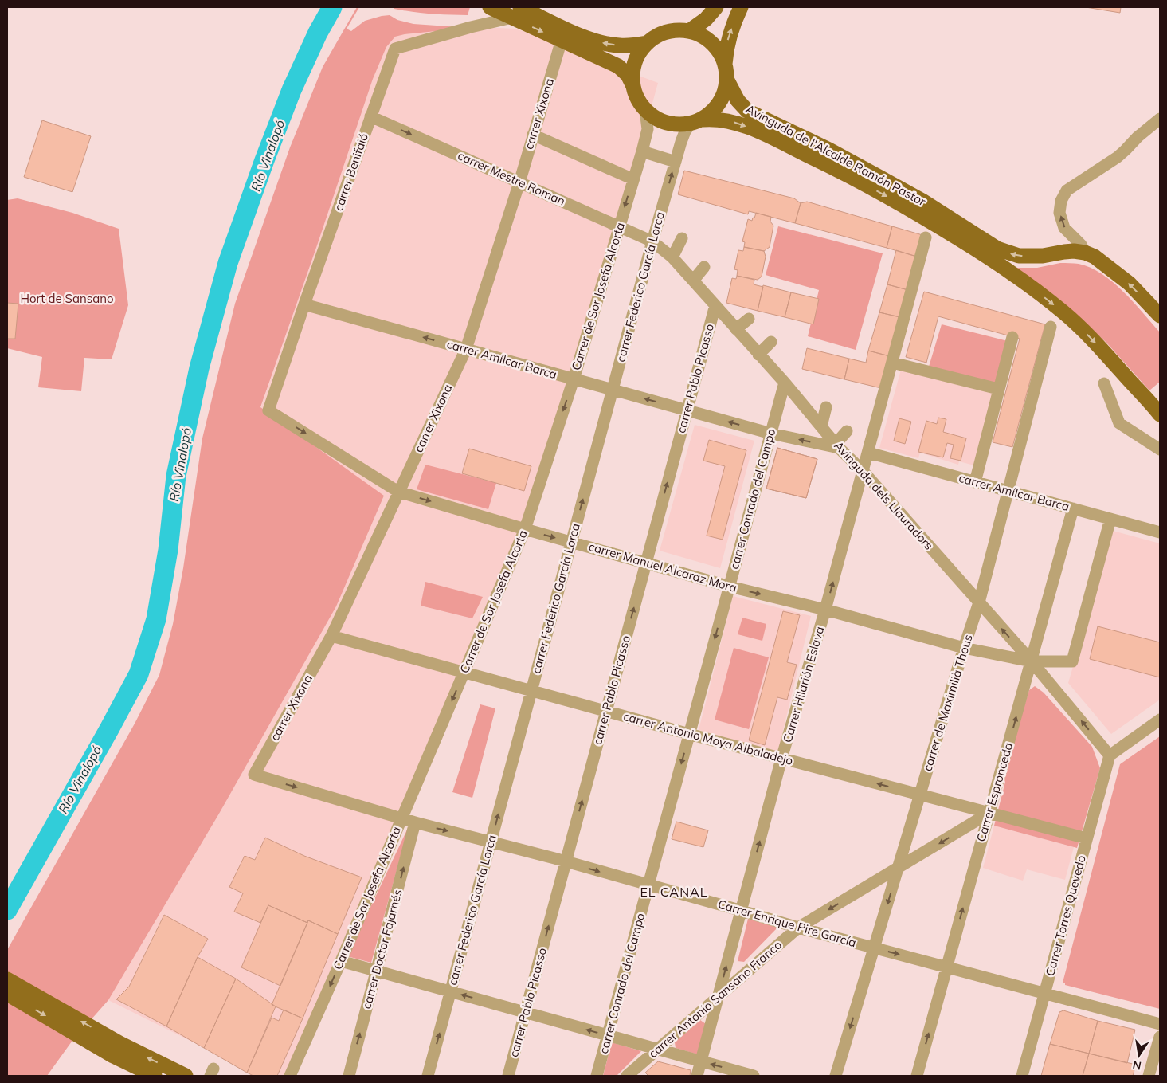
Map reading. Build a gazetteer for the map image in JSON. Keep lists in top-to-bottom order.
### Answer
{
  "streets": {
    "main road": ["Avinguda de l'Alcalde Ramón Pastor"],
    "street": [
      "carrer Xixona",
      "carrer Benifaió",
      "carrer Mestre Roman",
      "carrer Federico García Lorca",
      "Carrer de Sor Josefa Alcorta",
      "carrer Amílcar Barca",
      "carrer Pablo Picasso",
      "Avinguda dels Llauradors",
      "carrer Conrado del Campo",
      "carrer Manuel Alcaraz Mora",
      "Carrer Hilarión Eslava",
      "carrer de Maximilià Thous",
      "carrer Antonio Moya Albaladejo",
      "Carrer Espronceda",
      "Carrer Torres Quevedo",
      "Carrer Enrique Pire García",
      "carrer Doctor Fajarnés",
      "carrer Antonio Sansano Franco"
    ]
  },
  "crossings": [
    ["carrer Xixona", "carrer Mestre Roman"],
    ["carrer Xixona", "carrer Amílcar Barca"],
    ["carrer Xixona", "carrer Manuel Alcaraz Mora"],
    ["carrer Xixona", "carrer Antonio Moya Albaladejo"],
    ["carrer Xixona", "Carrer Enrique Pire García"],
    ["Avinguda de l'Alcalde Ramón Pastor", "carrer Federico García Lorca"],
    ["Avinguda de l'Alcalde Ramón Pastor", "Carrer de Sor Josefa Alcorta"],
    ["carrer Benifaió", "carrer Mestre Roman"],
    ["carrer Benifaió", "carrer Amílcar Barca"],
    ["carrer Benifaió", "carrer Manuel Alcaraz Mora"],
    ["carrer Mestre Roman", "carrer Federico García Lorca"],
    ["carrer Mestre Roman", "Carrer de Sor Josefa Alcorta"],
    ["carrer Mestre Roman", "Avinguda dels Llauradors"],
    ["carrer Federico García Lorca", "Carrer de Sor Josefa Alcorta"],
    ["carrer Federico García Lorca", "carrer Amílcar Barca"],
    ["carrer Federico García Lorca", "Avinguda dels Llauradors"],
    ["carrer Federico García Lorca", "carrer Manuel Alcaraz Mora"],
    ["carrer Federico García Lorca", "carrer Antonio Moya Albaladejo"],
    ["carrer Federico García Lorca", "Carrer Enrique Pire García"],
    ["Carrer de Sor Josefa Alcorta", "carrer Amílcar Barca"],
    ["Carrer de Sor Josefa Alcorta", "carrer Manuel Alcaraz Mora"],
    ["Carrer de Sor Josefa Alcorta", "carrer Antonio Moya Albaladejo"],
    ["Carrer de Sor Josefa Alcorta", "Carrer Enrique Pire García"],
    ["carrer Amílcar Barca", "carrer Pablo Picasso"],
    ["carrer Amílcar Barca", "Avinguda dels Llauradors"],
    ["carrer Amílcar Barca", "carrer Conrado del Campo"],
    ["carrer Amílcar Barca", "carrer Manuel Alcaraz Mora"],
    ["carrer Amílcar Barca", "Carrer Hilarión Eslava"],
    ["carrer Amílcar Barca", "carrer de Maximilià Thous"],
    ["carrer Amílcar Barca", "Carrer Espronceda"],
    ["carrer Pablo Picasso", "Avinguda dels Llauradors"],
    ["carrer Pablo Picasso", "carrer Manuel Alcaraz Mora"],
    ["carrer Pablo Picasso", "carrer Antonio Moya Albaladejo"],
    ["carrer Pablo Picasso", "Carrer Enrique Pire García"],
    ["Avinguda dels Llauradors", "carrer Conrado del Campo"],
    ["Avinguda dels Llauradors", "carrer Manuel Alcaraz Mora"],
    ["Avinguda dels Llauradors", "Carrer Hilarión Eslava"],
    ["Avinguda dels Llauradors", "carrer de Maximilià Thous"],
    ["Avinguda dels Llauradors", "Carrer Espronceda"],
    ["Avinguda dels Llauradors", "Carrer Torres Quevedo"],
    ["carrer Conrado del Campo", "carrer Manuel Alcaraz Mora"],
    ["carrer Conrado del Campo", "carrer Antonio Moya Albaladejo"],
    ["carrer Conrado del Campo", "Carrer Enrique Pire García"],
    ["carrer Manuel Alcaraz Mora", "Carrer Hilarión Eslava"],
    ["carrer Manuel Alcaraz Mora", "carrer de Maximilià Thous"],
    ["carrer Manuel Alcaraz Mora", "Carrer Espronceda"],
    ["Carrer Hilarión Eslava", "carrer Antonio Moya Albaladejo"],
    ["Carrer Hilarión Eslava", "Carrer Enrique Pire García"],
    ["Carrer Hilarión Eslava", "carrer Antonio Sansano Franco"],
    ["carrer de Maximilià Thous", "carrer Antonio Moya Albaladejo"],
    ["carrer de Maximilià Thous", "Carrer Enrique Pire García"],
    ["carrer de Maximilià Thous", "carrer Antonio Sansano Franco"],
    ["carrer Antonio Moya Albaladejo", "Carrer Espronceda"],
    ["carrer Antonio Moya Albaladejo", "Carrer Torres Quevedo"],
    ["carrer Antonio Moya Albaladejo", "carrer Antonio Sansano Franco"],
    ["Carrer Espronceda", "Carrer Enrique Pire García"],
    ["Carrer Espronceda", "carrer Antonio Sansano Franco"],
    ["Carrer Torres Quevedo", "Carrer Enrique Pire García"],
    ["Carrer Enrique Pire García", "carrer Doctor Fajarnés"],
    ["Carrer Enrique Pire García", "carrer Antonio Sansano Franco"]
  ],
  "one_way": [
    "carrer Mestre Roman",
    "carrer Federico García Lorca",
    "Carrer de Sor Josefa Alcorta",
    "carrer Amílcar Barca",
    "carrer Pablo Picasso",
    "carrer Conrado del Campo",
    "carrer Manuel Alcaraz Mora",
    "Carrer Hilarión Eslava",
    "Carrer Espronceda",
    "Carrer Enrique Pire García",
    "carrer Doctor Fajarnés",
    "carrer Antonio Sansano Franco"
  ],
  "districts": ["EL CANAL"],
  "water": ["Río Vinalopó"],
  "parks": ["Hort de Sansano"],
  "north": "bottom"
}
